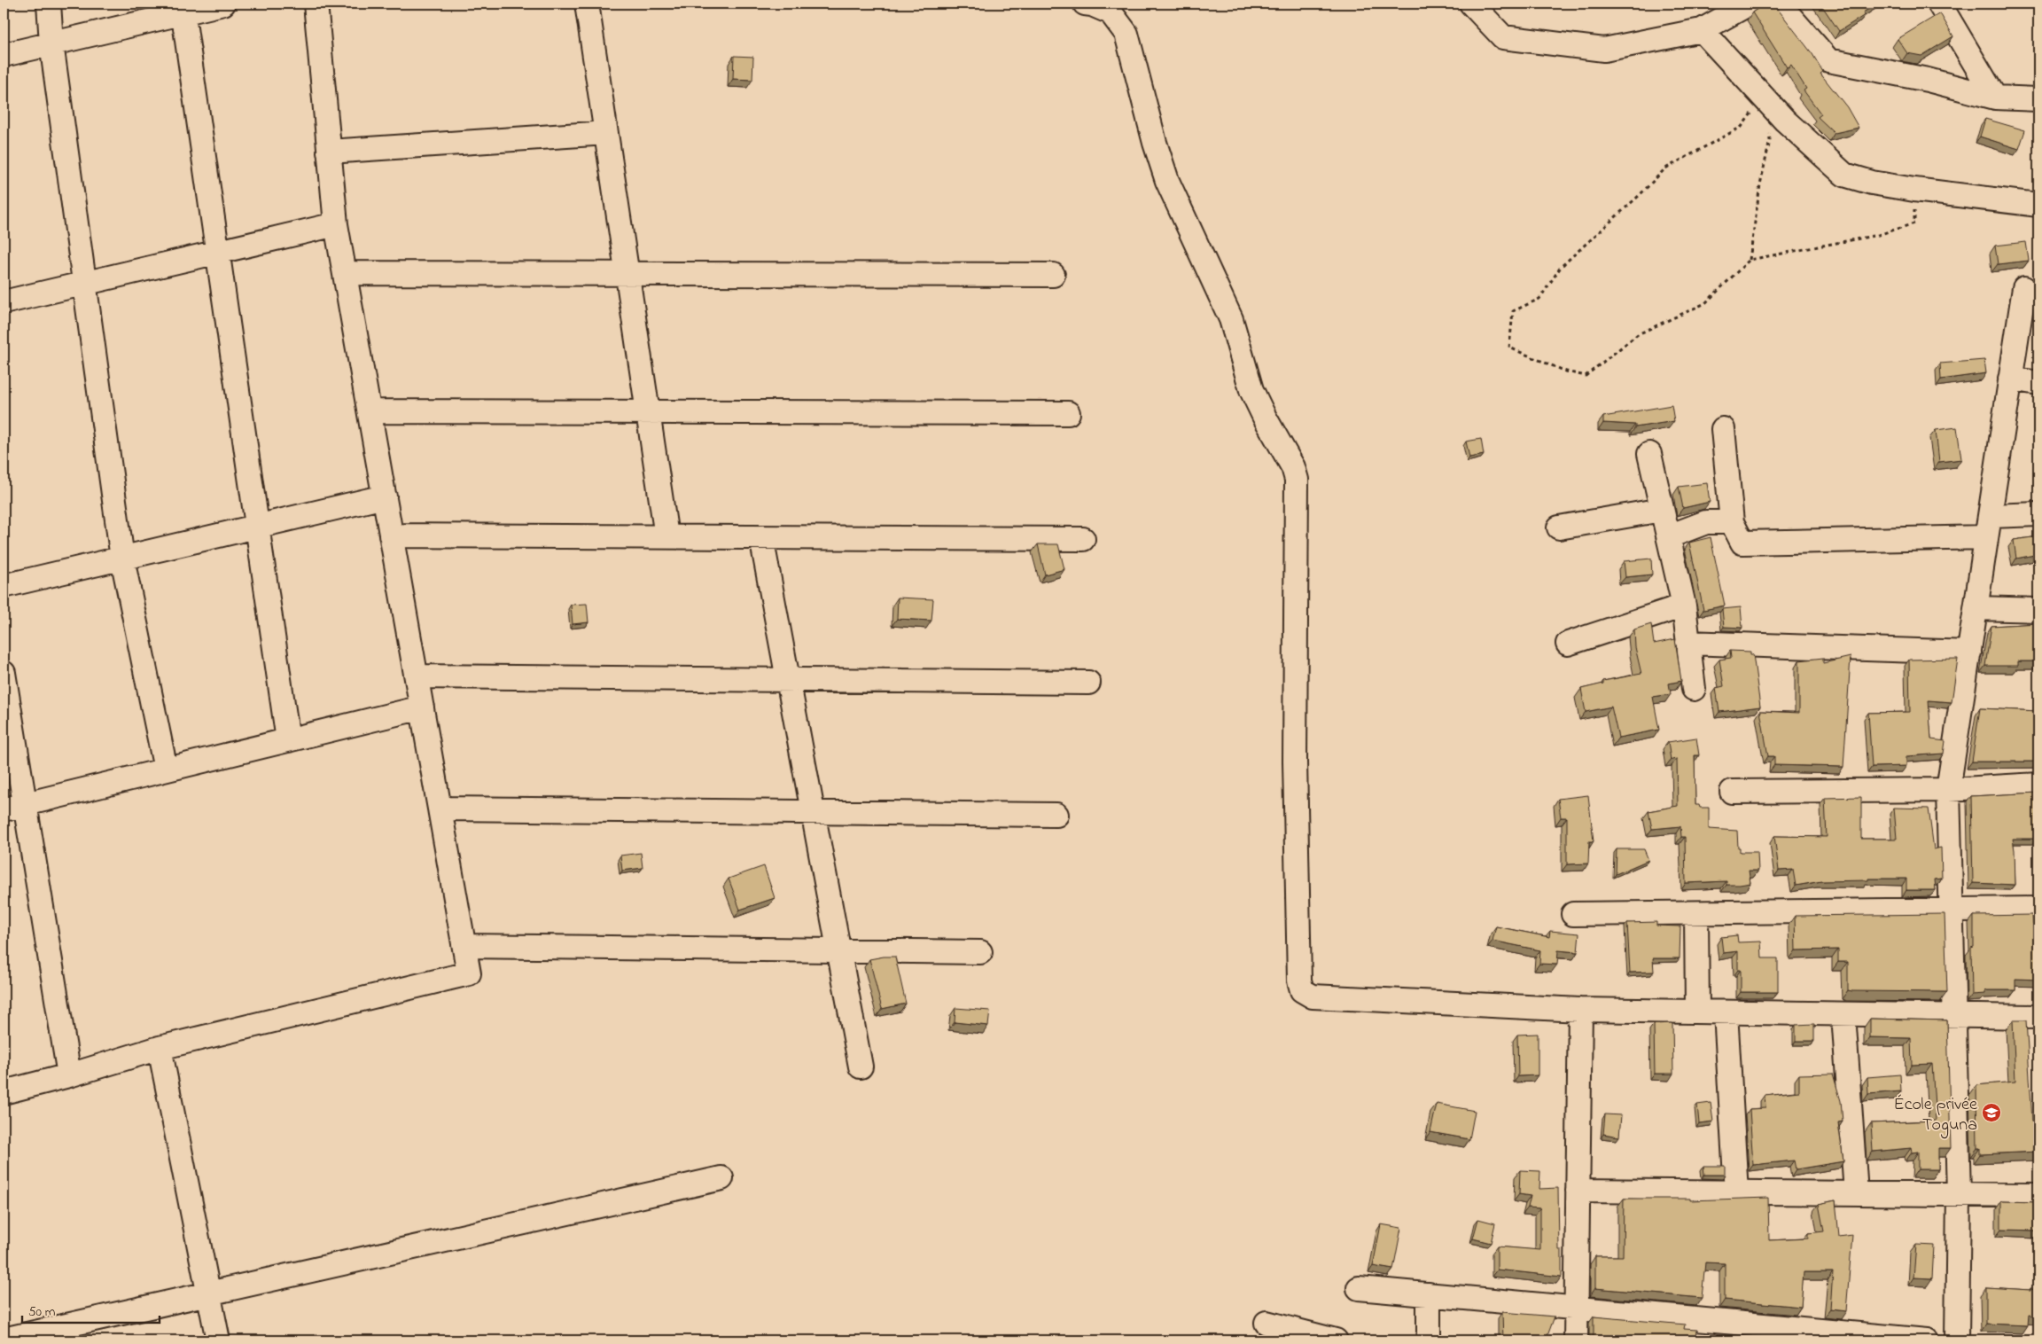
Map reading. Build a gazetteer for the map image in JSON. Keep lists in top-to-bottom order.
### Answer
{
  "places": {
    "school or university": ["École privée Toguna"]
  },
  "scale_bar": "50 m"
}
